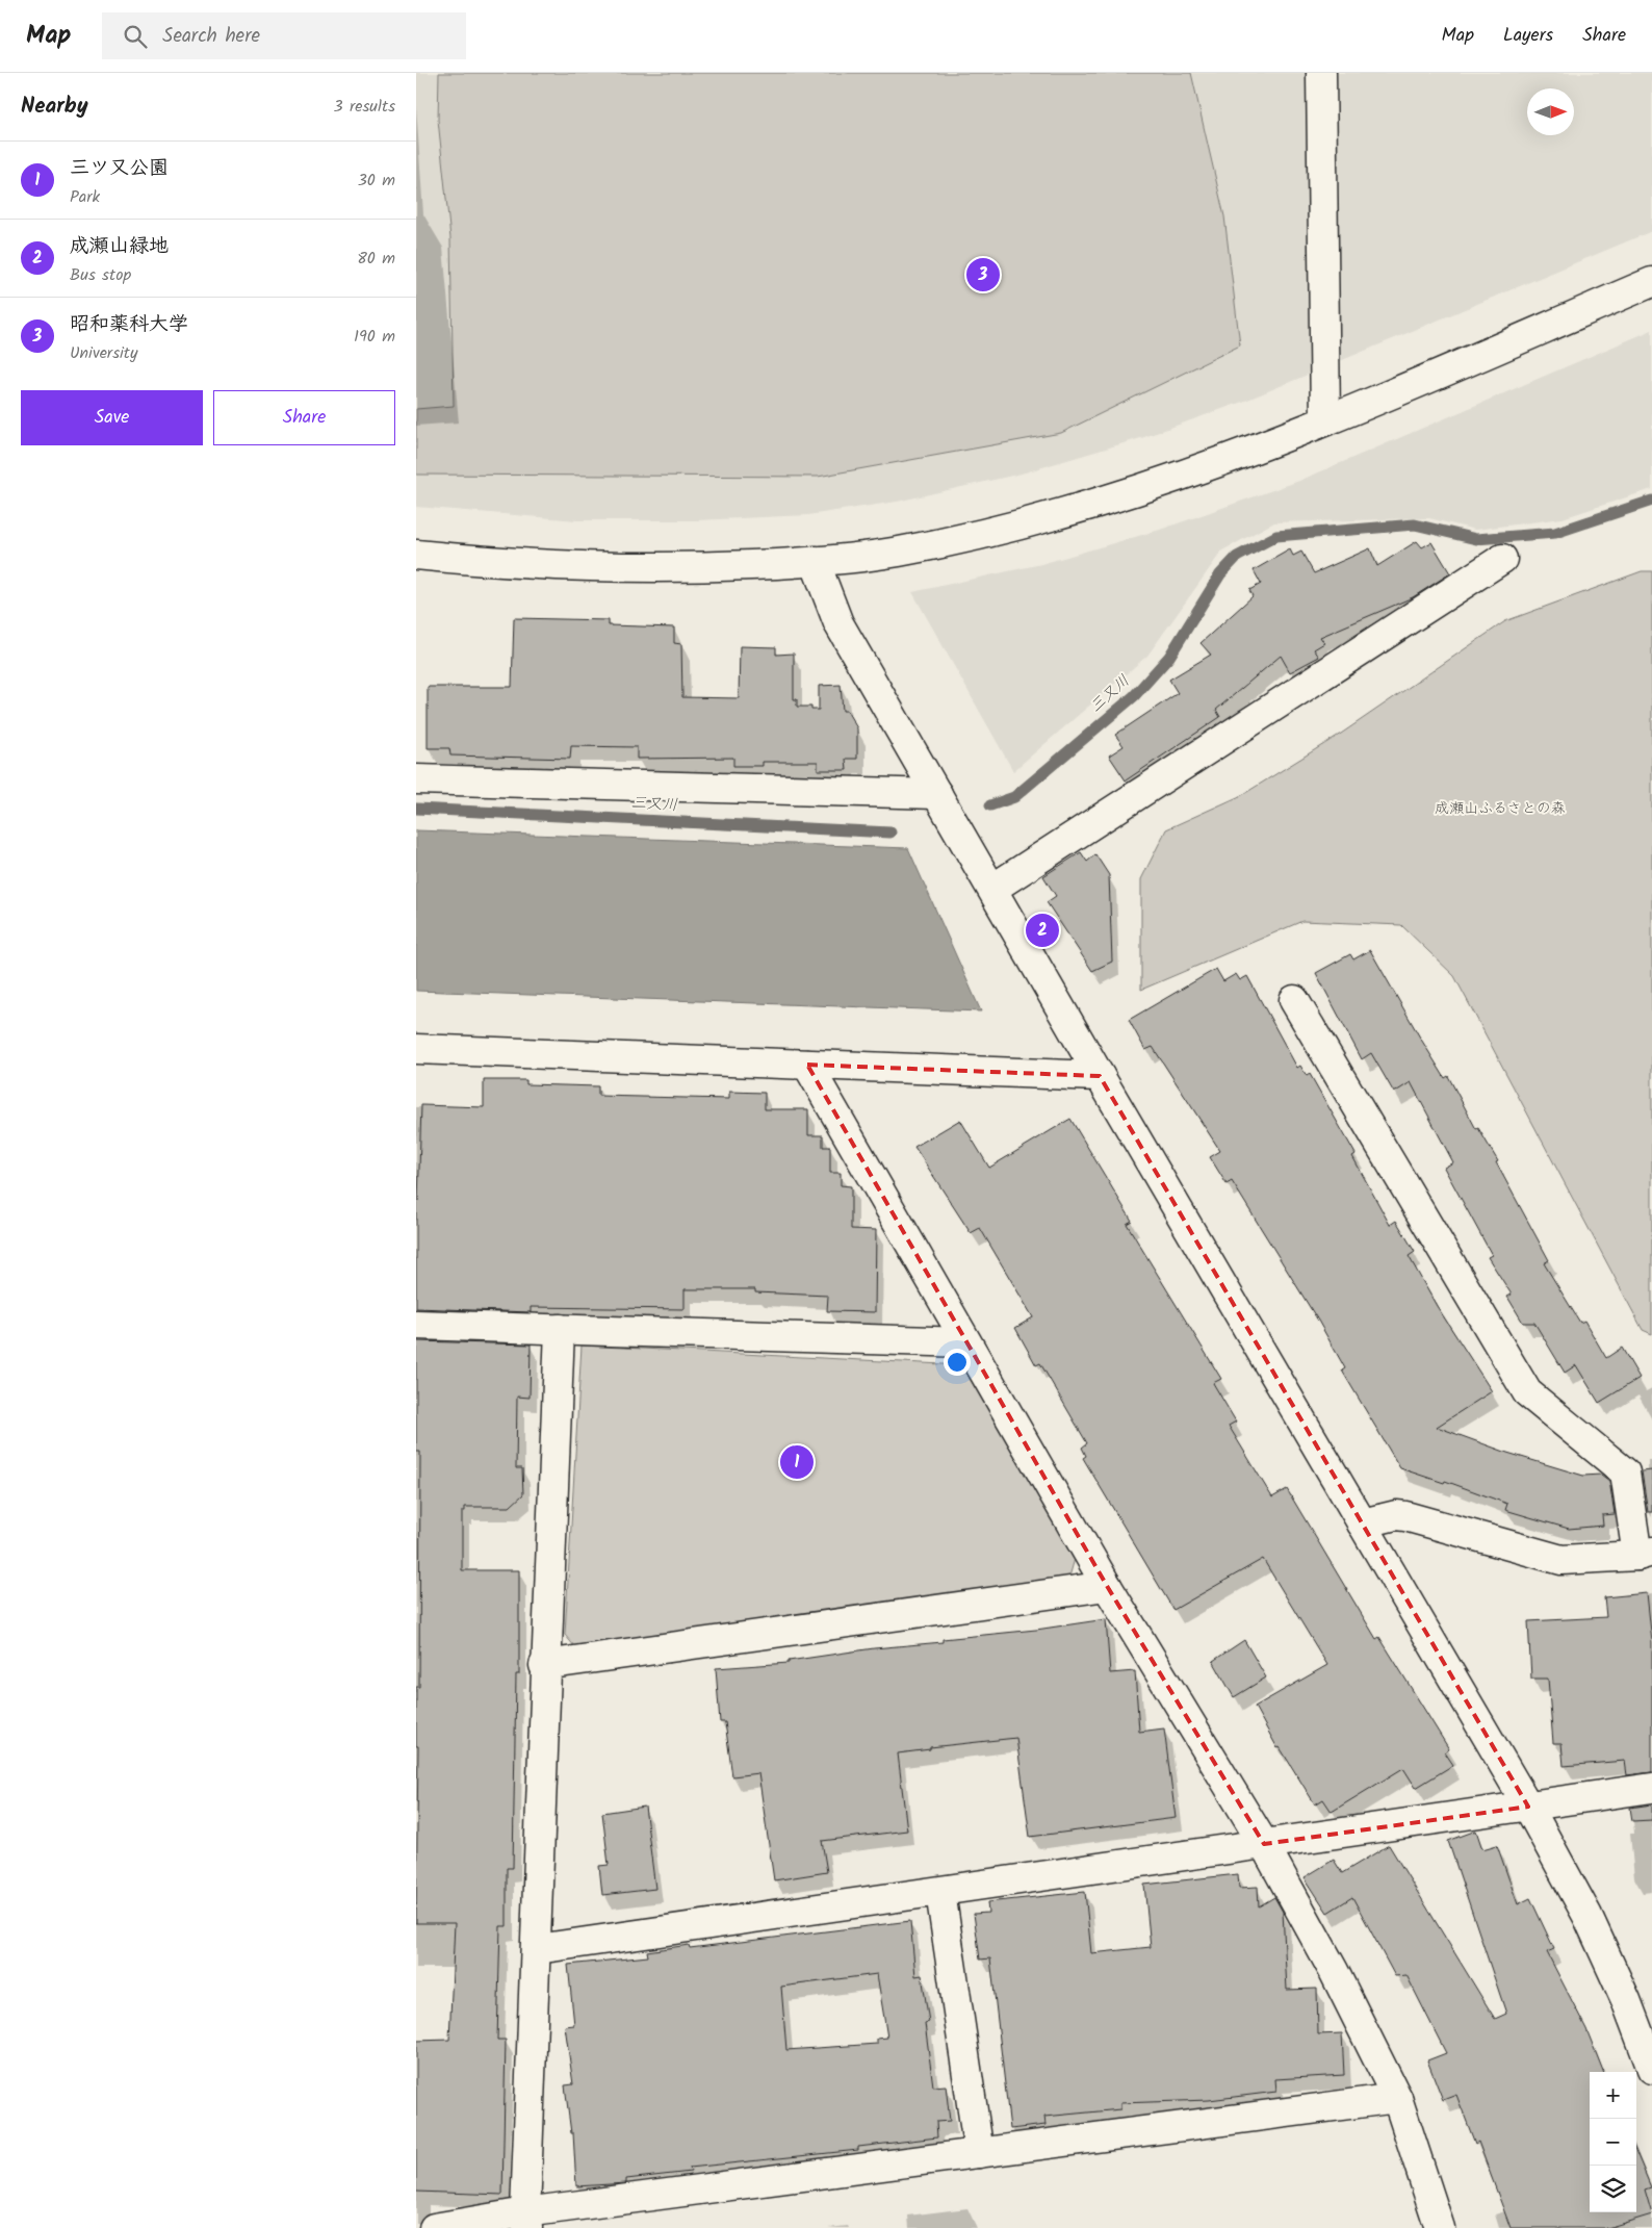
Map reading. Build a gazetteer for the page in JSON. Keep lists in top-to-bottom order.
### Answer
{
  "water": ["三又川"],
  "parks": ["成瀬山ふるさとの森"],
  "north": "right",
  "page": {
    "header": "Map",
    "search": "Search here",
    "nav": ["Map", "Layers", "Share"],
    "heading": ["Nearby", "3 results"],
    "list": [
      {
        "mark": "1",
        "name": "三ツ又公園",
        "note": "Park",
        "value": "30 m"
      },
      {
        "mark": "2",
        "name": "成瀬山緑地",
        "note": "Bus stop",
        "value": "80 m"
      },
      {
        "mark": "3",
        "name": "昭和薬科大学",
        "note": "University",
        "value": "190 m"
      }
    ],
    "pins": ["3", "2", "1"],
    "buttons": ["Save", "Share"],
    "map_buttons": ["+", "−"]
  }
}
